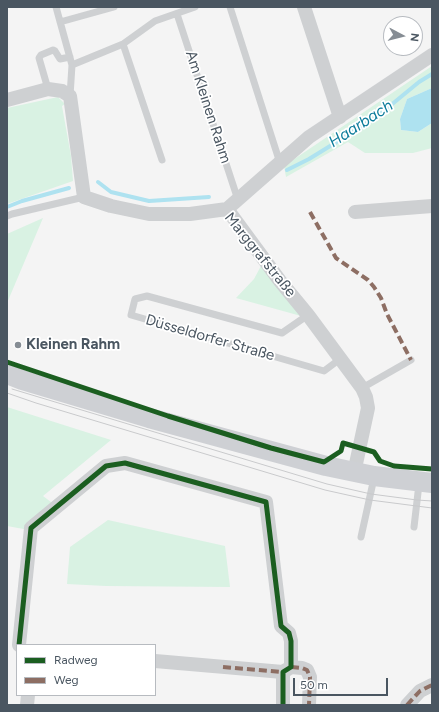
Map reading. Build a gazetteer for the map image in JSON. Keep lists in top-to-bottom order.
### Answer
{
  "streets": {
    "street": ["Marggrafstraße"],
    "lane": ["Am Kleinen Rahm", "Düsseldorfer Straße"]
  },
  "crossings": [
    ["Marggrafstraße", "Düsseldorfer Straße"]
  ],
  "water": ["Haarbach"],
  "places": ["Kleinen Rahm"],
  "legend": ["Radweg", "Weg"],
  "scale_bar": "50 m",
  "north": "right"
}
